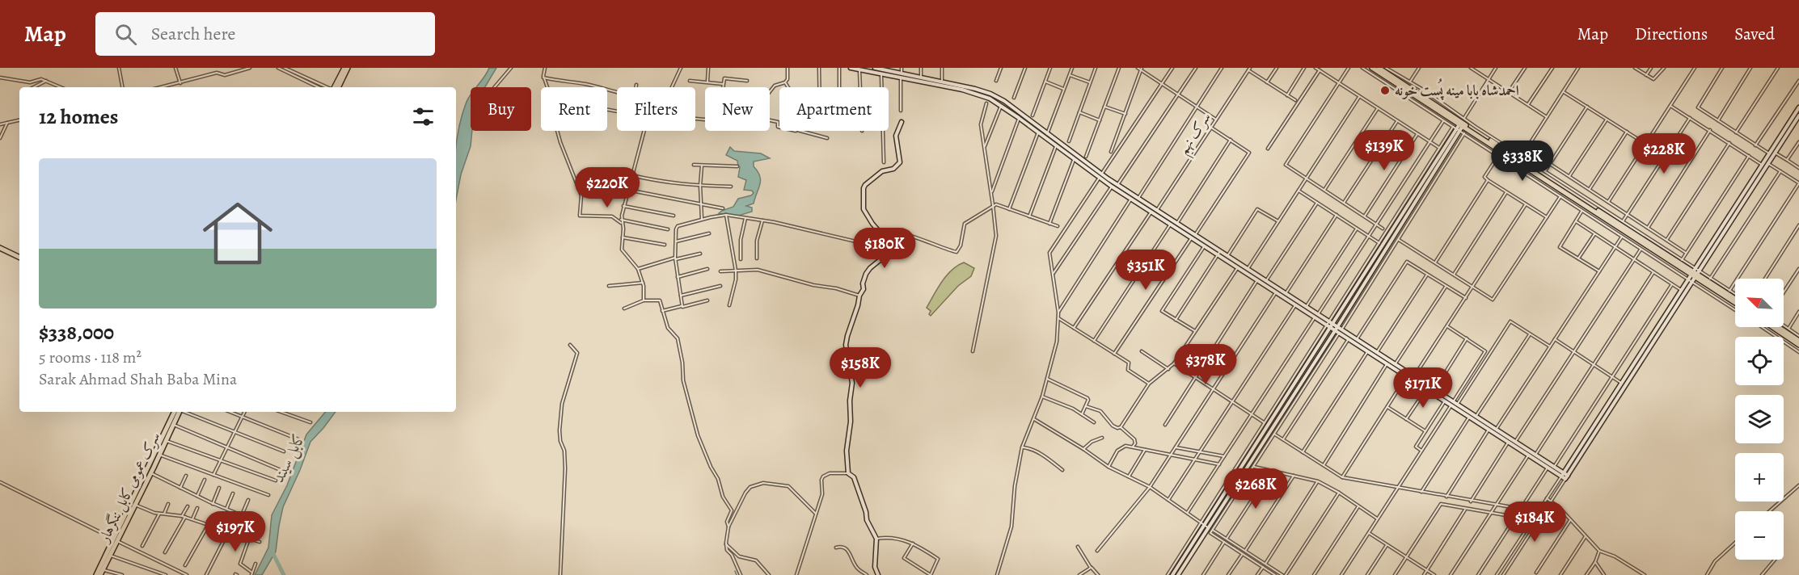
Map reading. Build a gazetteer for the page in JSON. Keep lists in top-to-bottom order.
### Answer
{
  "streets": {
    "highway": ["سرک عمومی کابل ننگرهار"],
    "street": ["سرک نهم"]
  },
  "water": ["کابل سيند"],
  "places": ["احمدشاه بابا مینه پُست خونه"],
  "north": "top left",
  "page": {
    "header": "Map",
    "search": "Search here",
    "nav": ["Map", "Directions", "Saved"],
    "chip": [
      "Buy",
      "Rent",
      "Filters",
      "New",
      "Apartment"
    ],
    "heading": "12 homes",
    "price": [
      "$139K",
      "$228K",
      "$338K",
      "$220K",
      "$180K",
      "$351K",
      "$378K",
      "$158K",
      "$171K",
      "$268K",
      "$184K",
      "$197K"
    ],
    "list": [
      {
        "name": "$338,000",
        "note": "5 rooms · 118 m² · Sarak Ahmad Shah Baba Mina"
      }
    ],
    "map_buttons": ["+", "−"]
  }
}
